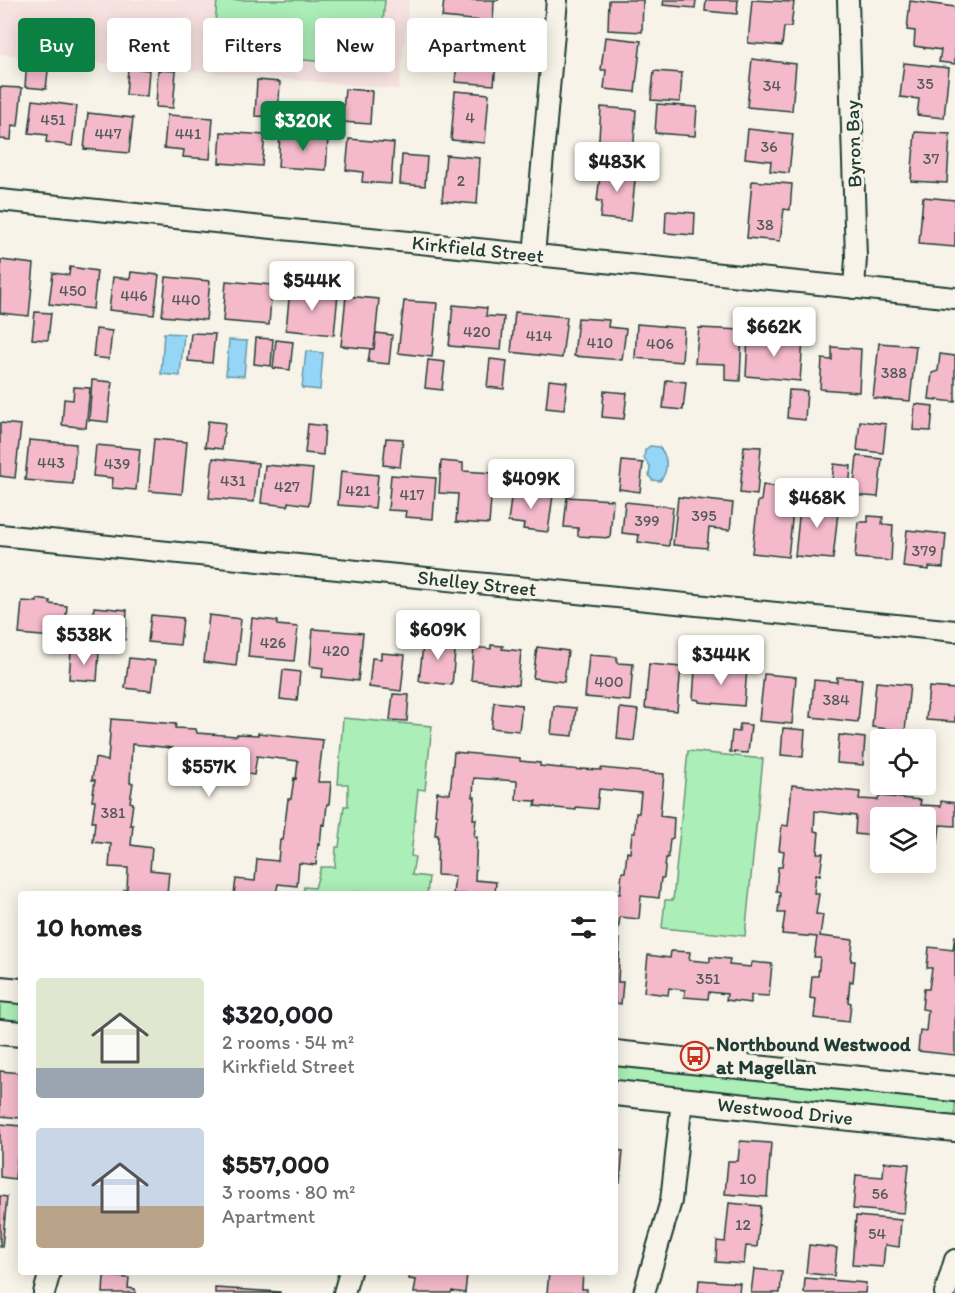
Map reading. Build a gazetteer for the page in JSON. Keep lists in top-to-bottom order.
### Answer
{
  "streets": {
    "street": [
      "Byron Bay",
      "Kirkfield Street",
      "Shelley Street",
      "Westwood Drive"
    ]
  },
  "crossings": [
    ["Byron Bay", "Kirkfield Street"]
  ],
  "places": {
    "bus stop": ["Northbound Westwood at Magellan"]
  },
  "house_numbers": [
    "35",
    "34",
    "4",
    "451",
    "447",
    "441",
    "36",
    "37",
    "2",
    "38",
    "450",
    "446",
    "440",
    "420",
    "414",
    "410",
    "406",
    "388",
    "443",
    "439",
    "431",
    "427",
    "421",
    "417",
    "395",
    "399",
    "379",
    "426",
    "420",
    "400",
    "384",
    "381",
    "351",
    "10",
    "56",
    "12",
    "54"
  ],
  "page": {
    "chip": [
      "Buy",
      "Rent",
      "Filters",
      "New",
      "Apartment"
    ],
    "price": [
      "$320K",
      "$483K",
      "$544K",
      "$662K",
      "$409K",
      "$468K",
      "$609K",
      "$538K",
      "$344K",
      "$557K"
    ],
    "heading": "10 homes",
    "list": [
      {
        "name": "$320,000",
        "note": "2 rooms · 54 m² · Kirkfield Street"
      },
      {
        "name": "$557,000",
        "note": "3 rooms · 80 m² · Apartment"
      }
    ]
  }
}
